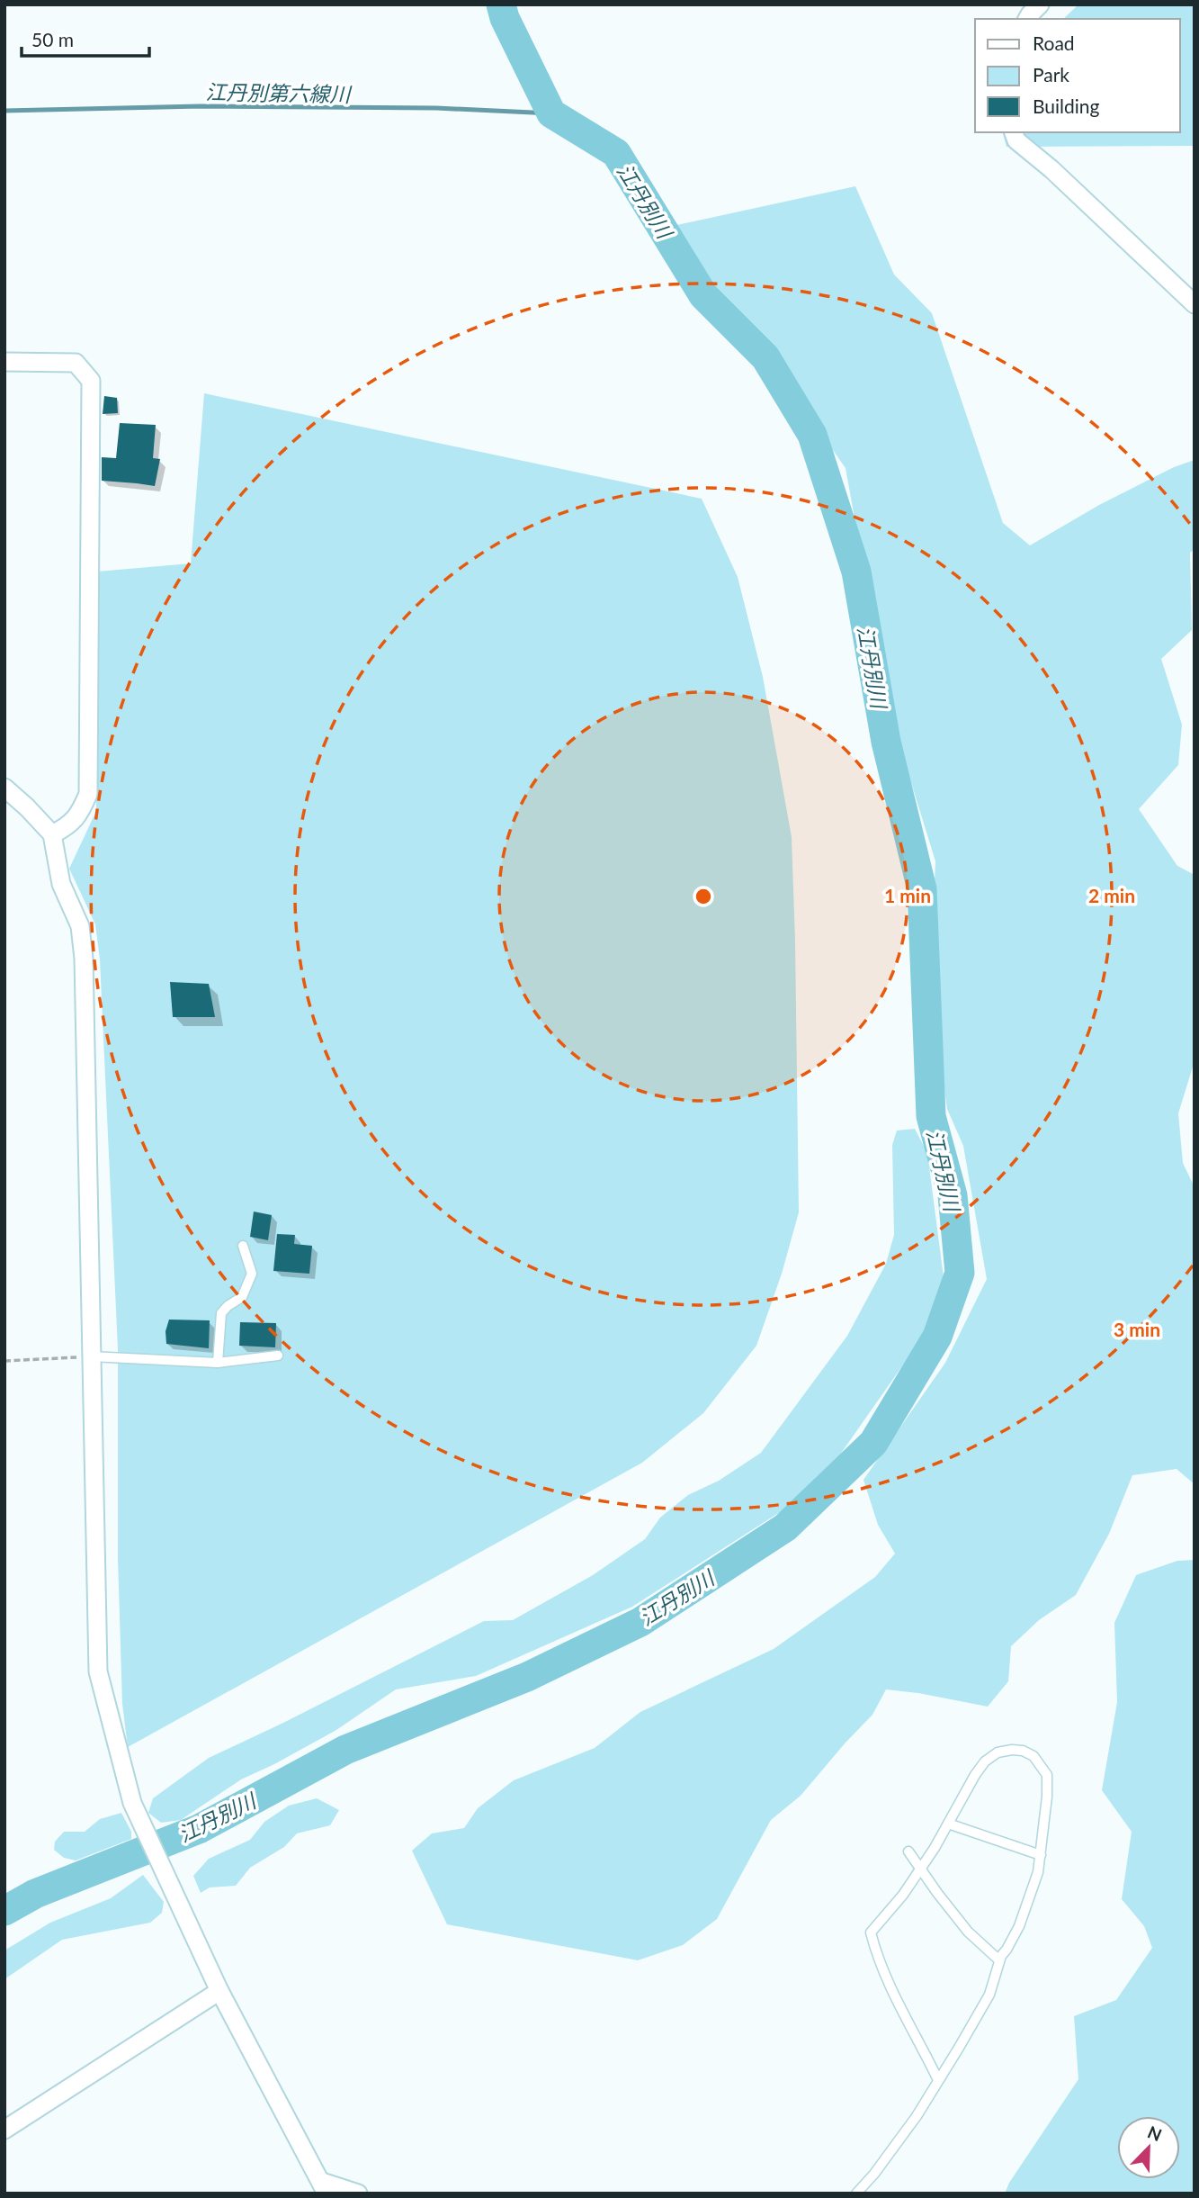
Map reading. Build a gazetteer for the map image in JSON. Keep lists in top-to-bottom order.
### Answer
{
  "water": ["江丹別第六線川", "江丹別川"],
  "legend": ["Road", "Park", "Building"],
  "scale_bar": "50 m",
  "north": "top right",
  "rings": ["1 min", "2 min", "3 min"]
}
